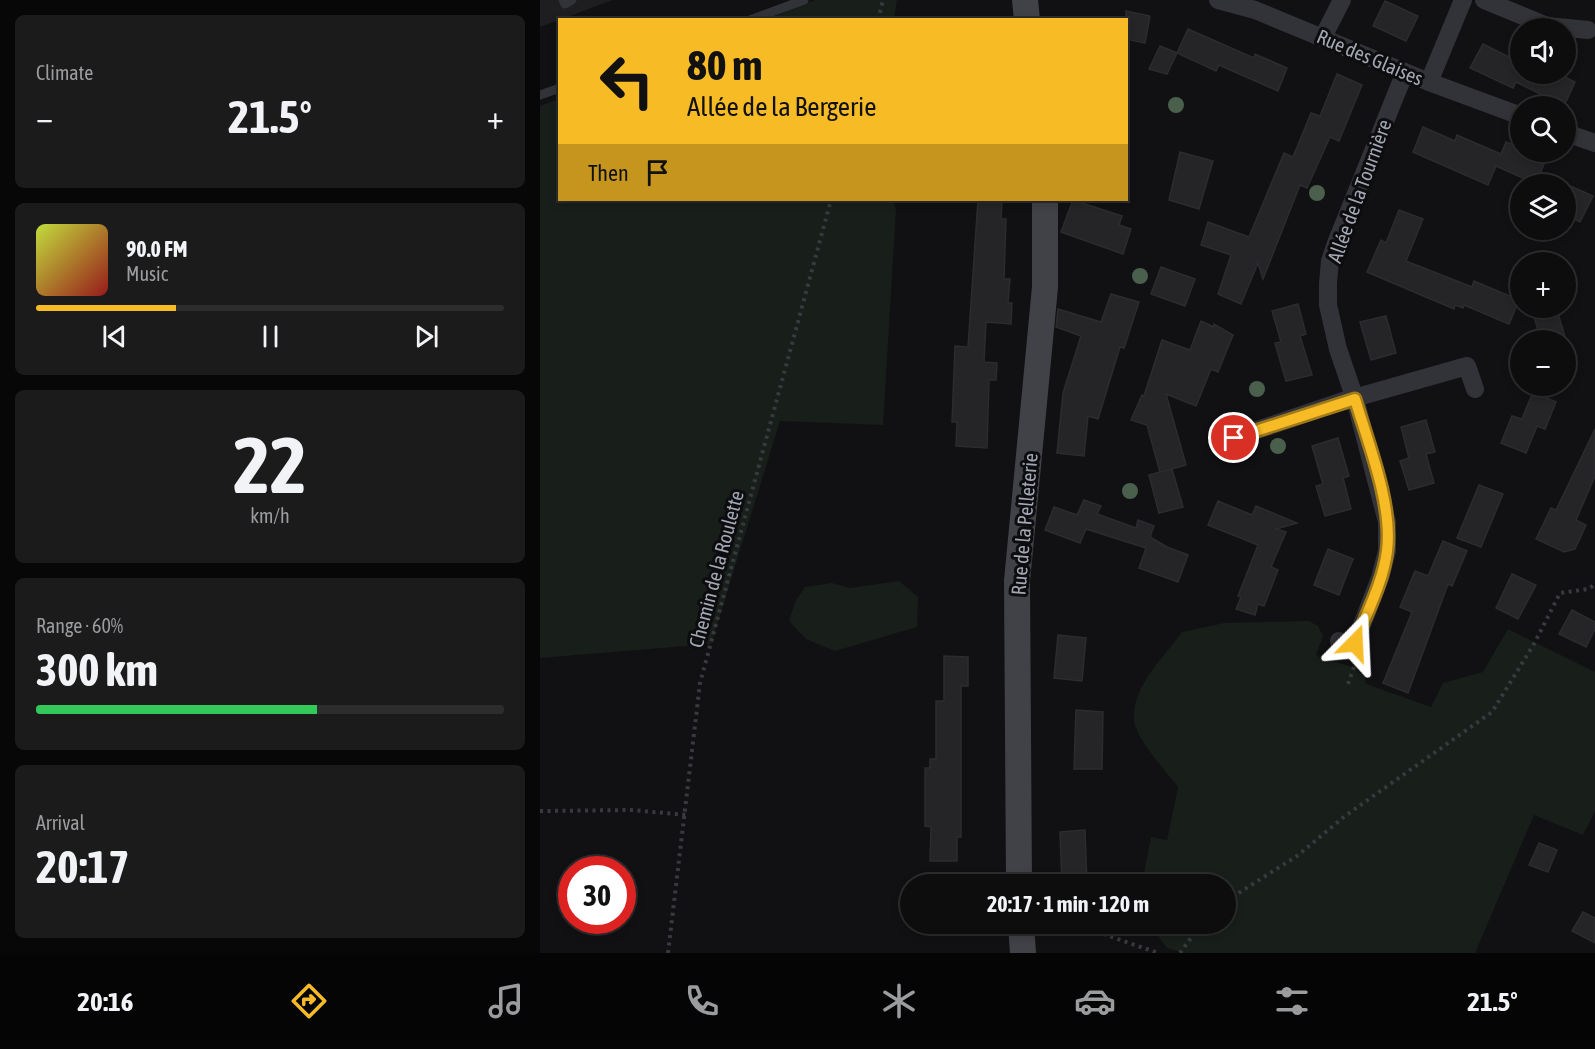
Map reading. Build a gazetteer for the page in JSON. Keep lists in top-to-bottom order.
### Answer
{
  "streets": {
    "main road": ["Rue de la Pelleterie"],
    "street": ["Rue des Glaises", "Allée de la Tournière"],
    "path": ["Chemin de la Roulette"]
  },
  "crossings": [
    ["Rue des Glaises", "Allée de la Tournière"]
  ],
  "page": {
    "tile": [
      "Climate",
      ["22", "km/h"],
      ["Range · 60%", "300 km"],
      ["Arrival", "20:17"]
    ],
    "map_buttons": ["+", "−"],
    "turn": ["80 m", "Allée de la Bergerie"],
    "heat": ["−", "21.5°", "+"],
    "then": "Then",
    "song": ["90.0 FM", "Music"],
    "limit": "30",
    "trip": "20:17 · 1 min · 120 m",
    "tabs": ["20:16", "21.5°"]
  }
}
